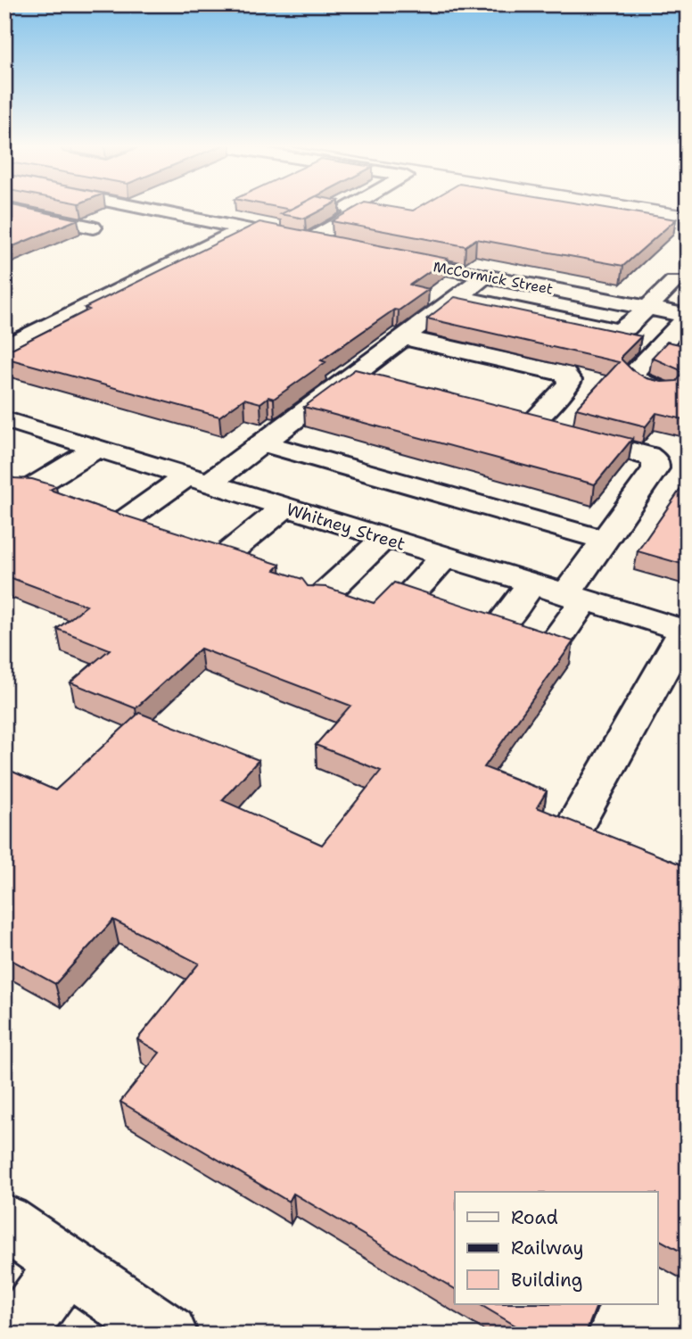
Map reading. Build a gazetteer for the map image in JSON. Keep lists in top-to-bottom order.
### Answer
{
  "streets": {
    "street": ["McCormick Street", "Whitney Street"]
  },
  "legend": ["Road", "Railway", "Building"]
}
